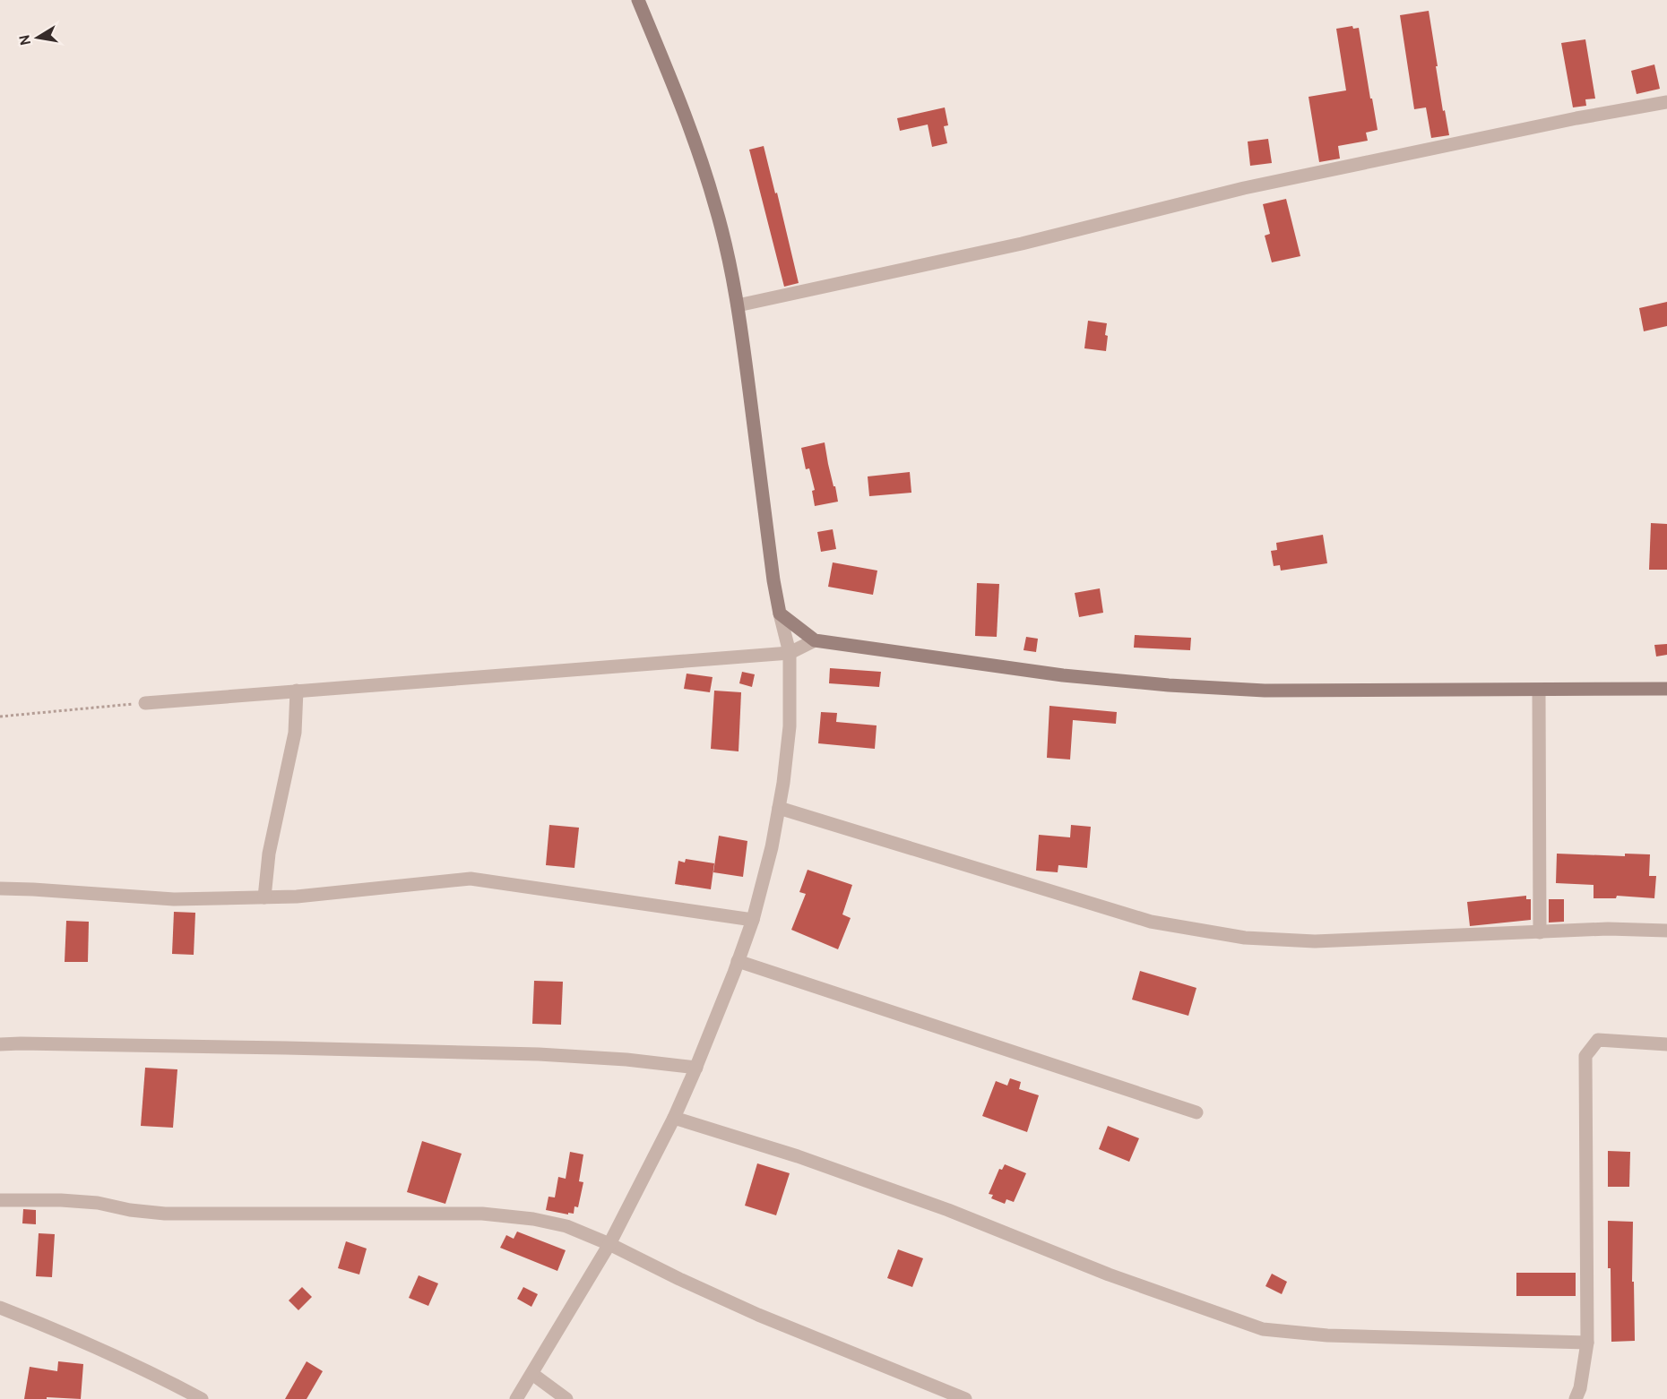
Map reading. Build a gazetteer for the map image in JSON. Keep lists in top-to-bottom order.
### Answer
{
  "north": "left"
}
